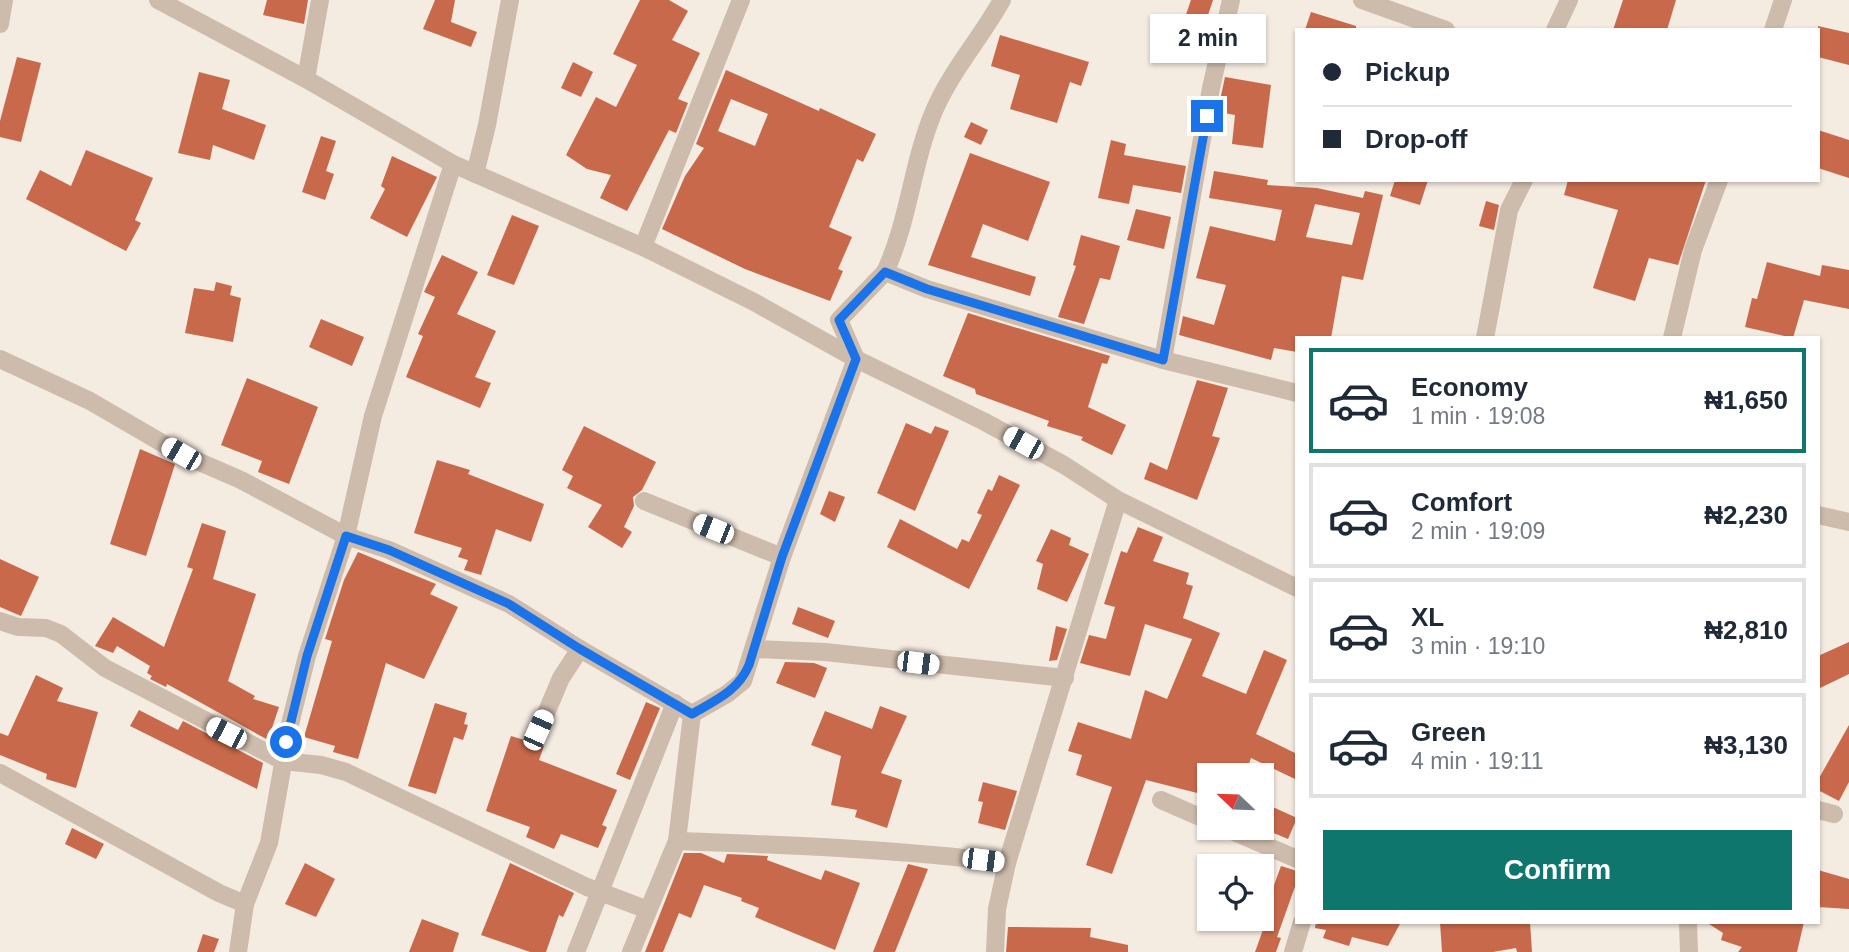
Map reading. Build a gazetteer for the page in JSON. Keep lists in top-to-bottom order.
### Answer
{
  "north": "top left",
  "page": {
    "bubble": "2 min",
    "banner": ["Pickup", "Drop-off"],
    "list": [
      {
        "name": "Economy",
        "note": "1 min · 19:08",
        "value": "₦1,650"
      },
      {
        "name": "Comfort",
        "note": "2 min · 19:09",
        "value": "₦2,230"
      },
      {
        "name": "XL",
        "note": "3 min · 19:10",
        "value": "₦2,810"
      },
      {
        "name": "Green",
        "note": "4 min · 19:11",
        "value": "₦3,130"
      }
    ],
    "buttons": "Confirm"
  }
}
